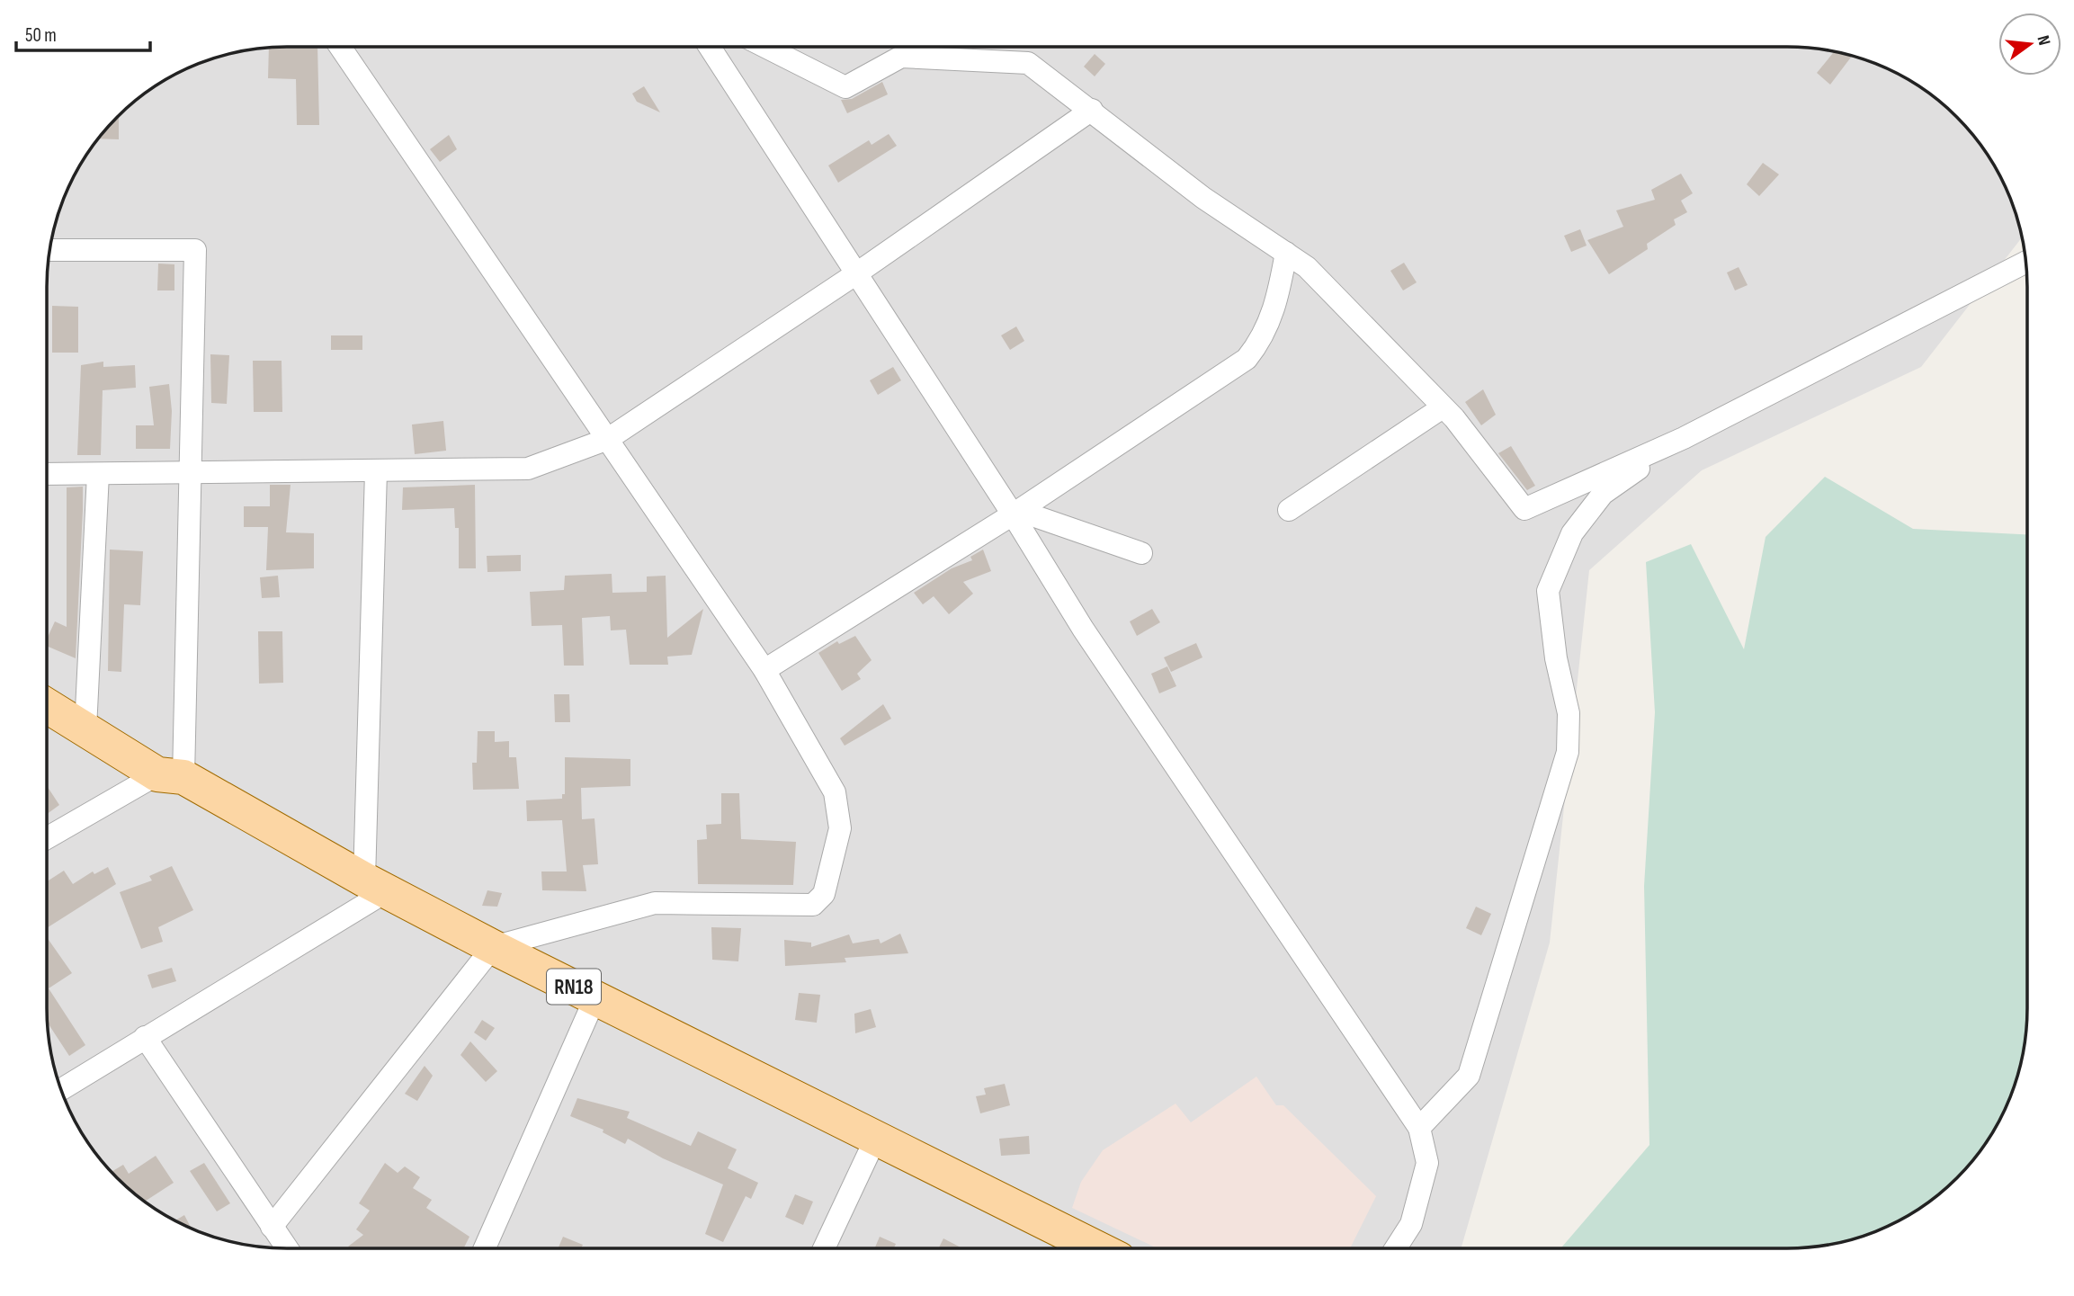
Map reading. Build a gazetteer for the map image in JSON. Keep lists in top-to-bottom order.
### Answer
{
  "streets": {
    "main road": ["RN18"]
  },
  "scale_bar": "50 m",
  "north": "right"
}
